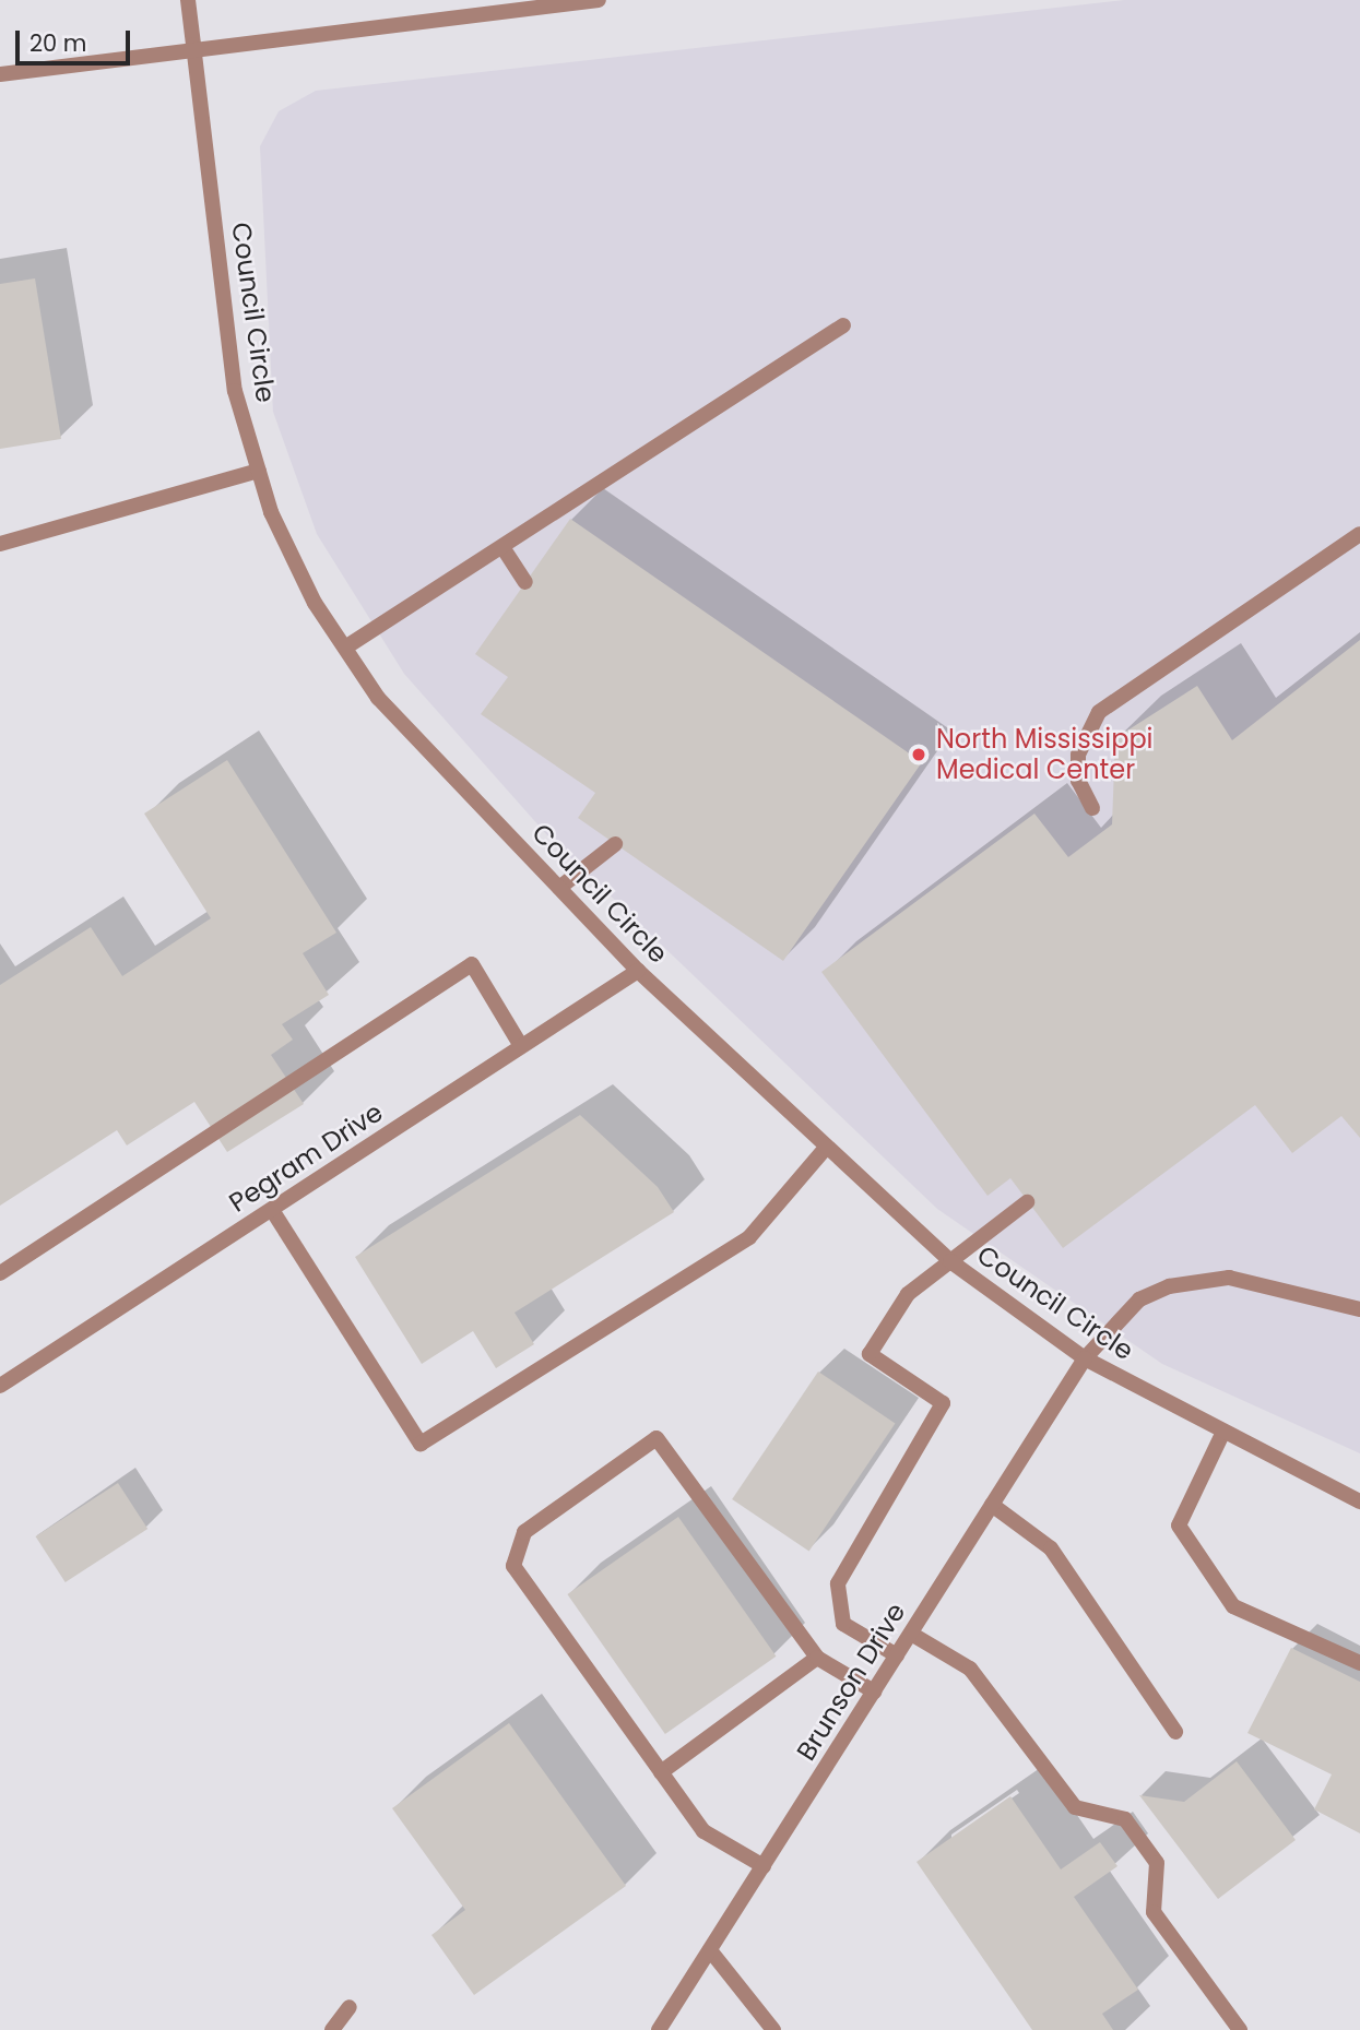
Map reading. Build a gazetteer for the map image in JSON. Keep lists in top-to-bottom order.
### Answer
{
  "streets": {
    "street": ["Council Circle", "Pegram Drive", "Brunson Drive"]
  },
  "crossings": [
    ["Council Circle", "Pegram Drive"],
    ["Council Circle", "Brunson Drive"]
  ],
  "places": ["North Mississippi Medical Center"],
  "scale_bar": "20 m"
}
